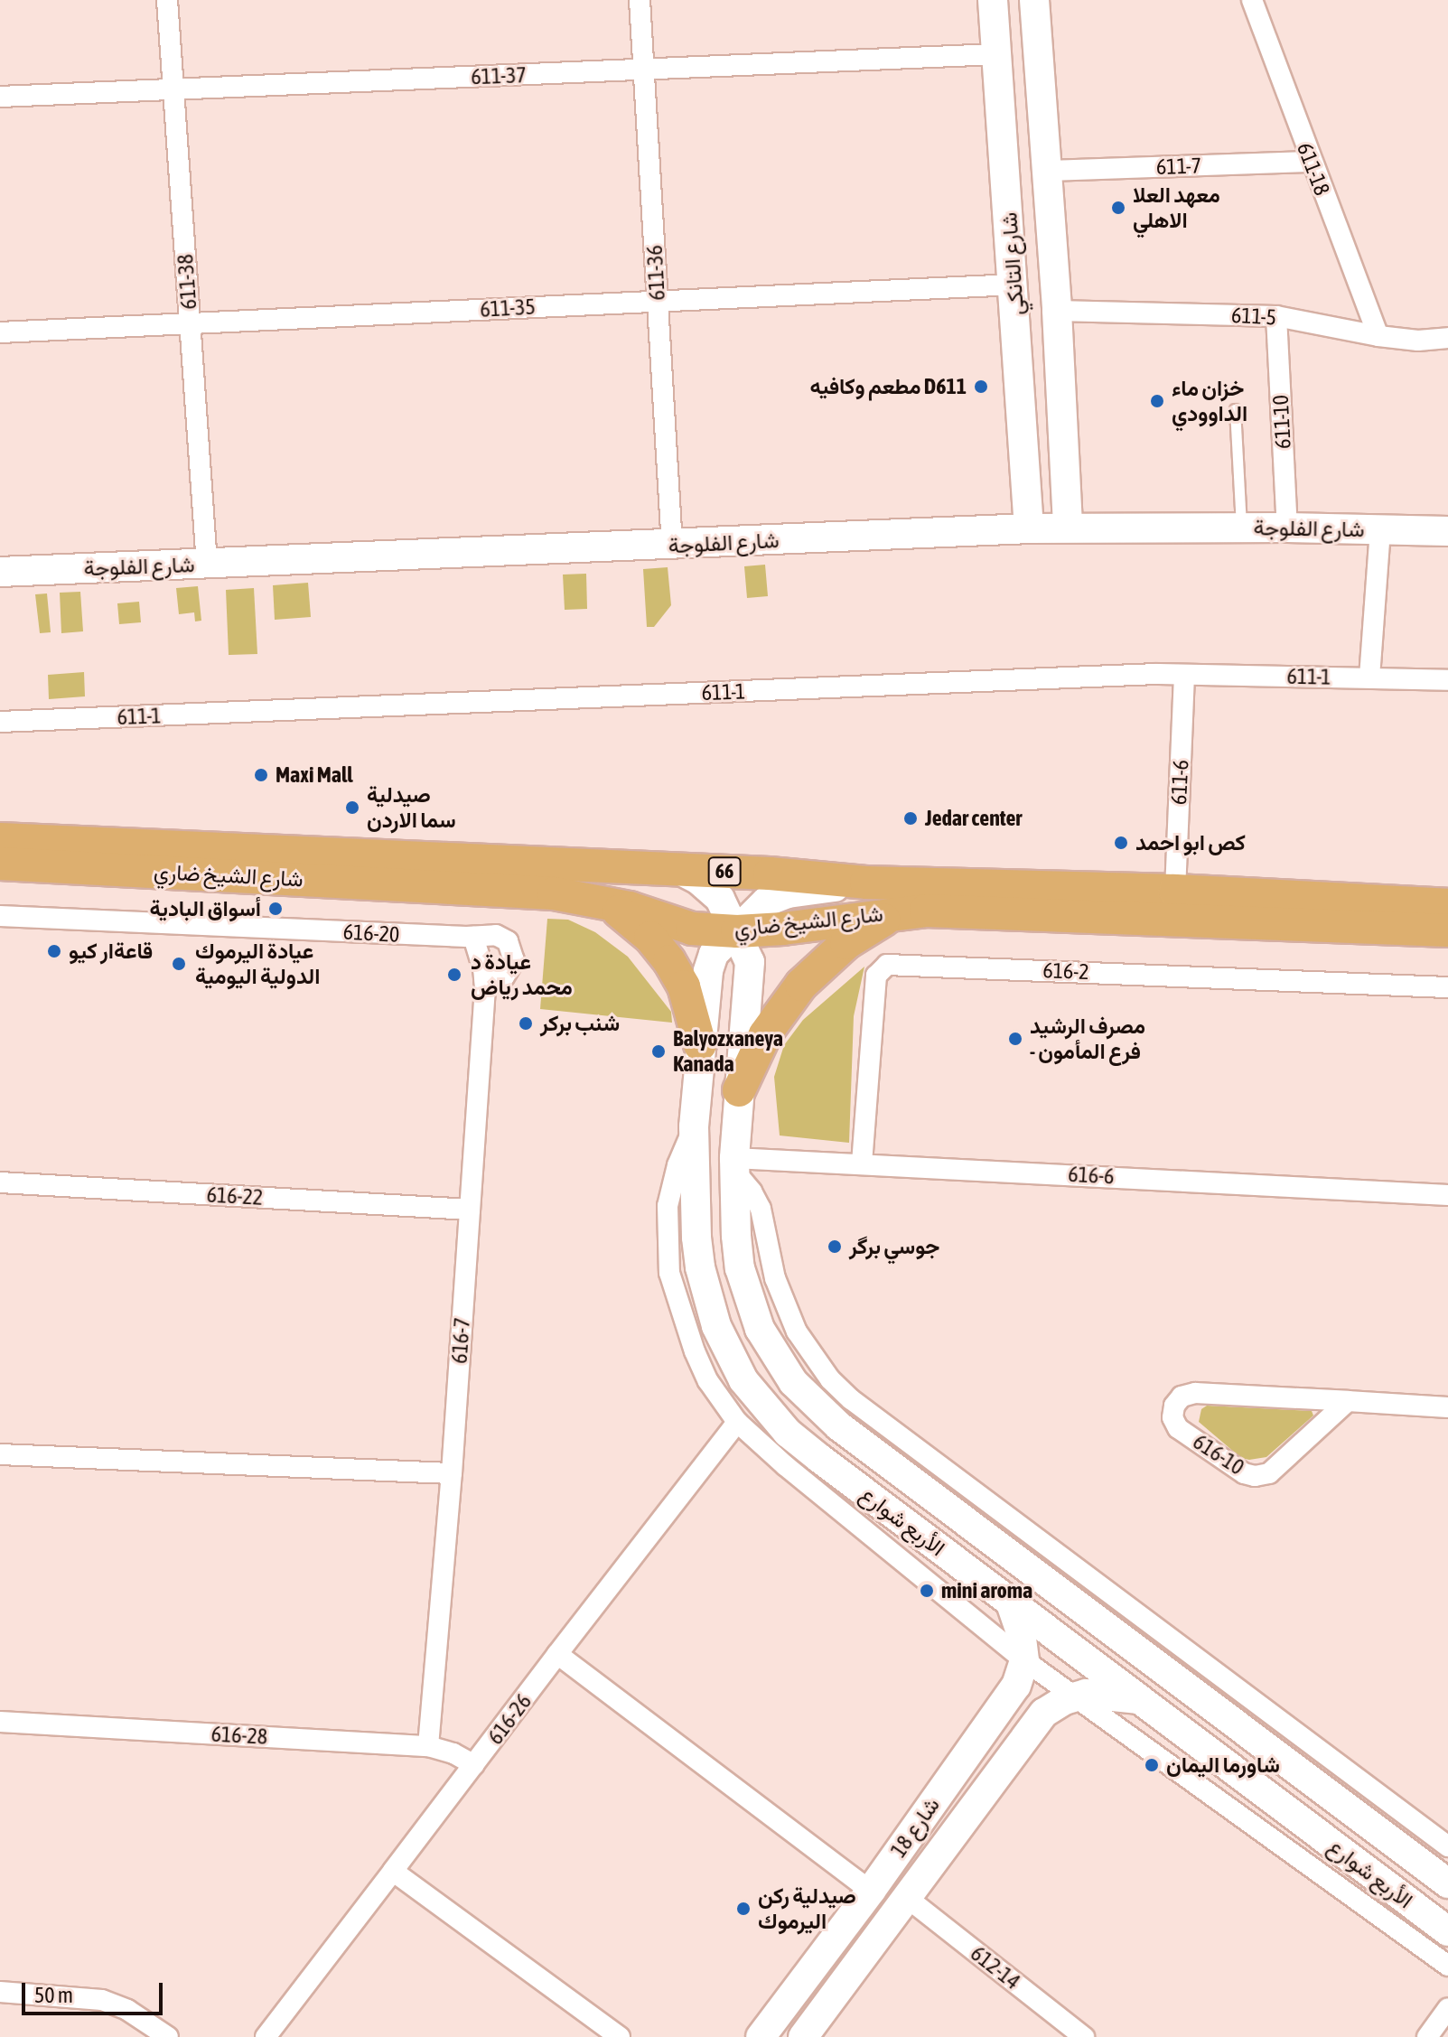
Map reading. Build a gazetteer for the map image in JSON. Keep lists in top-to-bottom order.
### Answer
{
  "streets": {
    "main road": ["66", "شارع الشيخ ضاري"],
    "street": [
      "611-37",
      "611-7",
      "611-18",
      "شارع التانكي",
      "611-36",
      "611-38",
      "611-35",
      "611-5",
      "611-10",
      "شارع الفلوجة",
      "611-1",
      "611-6",
      "616-20",
      "616-2",
      "616-6",
      "616-22",
      "616-7",
      "616-10",
      "الأربع شوارع",
      "616-26",
      "616-28",
      "شارع 18",
      "612-14"
    ]
  },
  "crossings": [
    ["611-37", "شارع التانكي"],
    ["611-37", "611-36"],
    ["611-37", "611-38"],
    ["611-7", "611-18"],
    ["611-7", "شارع التانكي"],
    ["611-18", "611-5"],
    ["شارع التانكي", "611-35"],
    ["شارع التانكي", "611-5"],
    ["شارع التانكي", "شارع الفلوجة"],
    ["611-36", "611-35"],
    ["611-36", "شارع الفلوجة"],
    ["611-38", "611-35"],
    ["611-38", "شارع الفلوجة"],
    ["611-5", "611-10"],
    ["611-10", "شارع الفلوجة"],
    ["611-1", "611-6"],
    ["611-6", "شارع الشيخ ضاري"],
    ["شارع الشيخ ضاري", "الأربع شوارع"],
    ["616-20", "616-7"],
    ["616-2", "616-6"],
    ["616-6", "الأربع شوارع"],
    ["616-22", "616-7"],
    ["616-7", "616-28"],
    ["616-26", "616-28"],
    ["شارع 18", "612-14"]
  ],
  "places": [
    "معهد العلا الاهلي",
    "مطعم وكافيه D611",
    "خزان ماء الداوودي",
    "Maxi Mall",
    "صيدلية سما الاردن",
    "Jedar center",
    "كص ابو احمد",
    "أسواق البادية",
    "قاعةار كيو",
    "عيادة اليرموك الدولية اليومية",
    "عيادة د محمد رياض",
    "شنب بركر",
    "مصرف الرشيد - فرع المأمون",
    "Balyozxaneya Kanada",
    "جوسي برگر",
    "mini aroma",
    "شاورما اليمان",
    "صيدلية ركن اليرموك"
  ],
  "scale_bar": "50 m"
}
